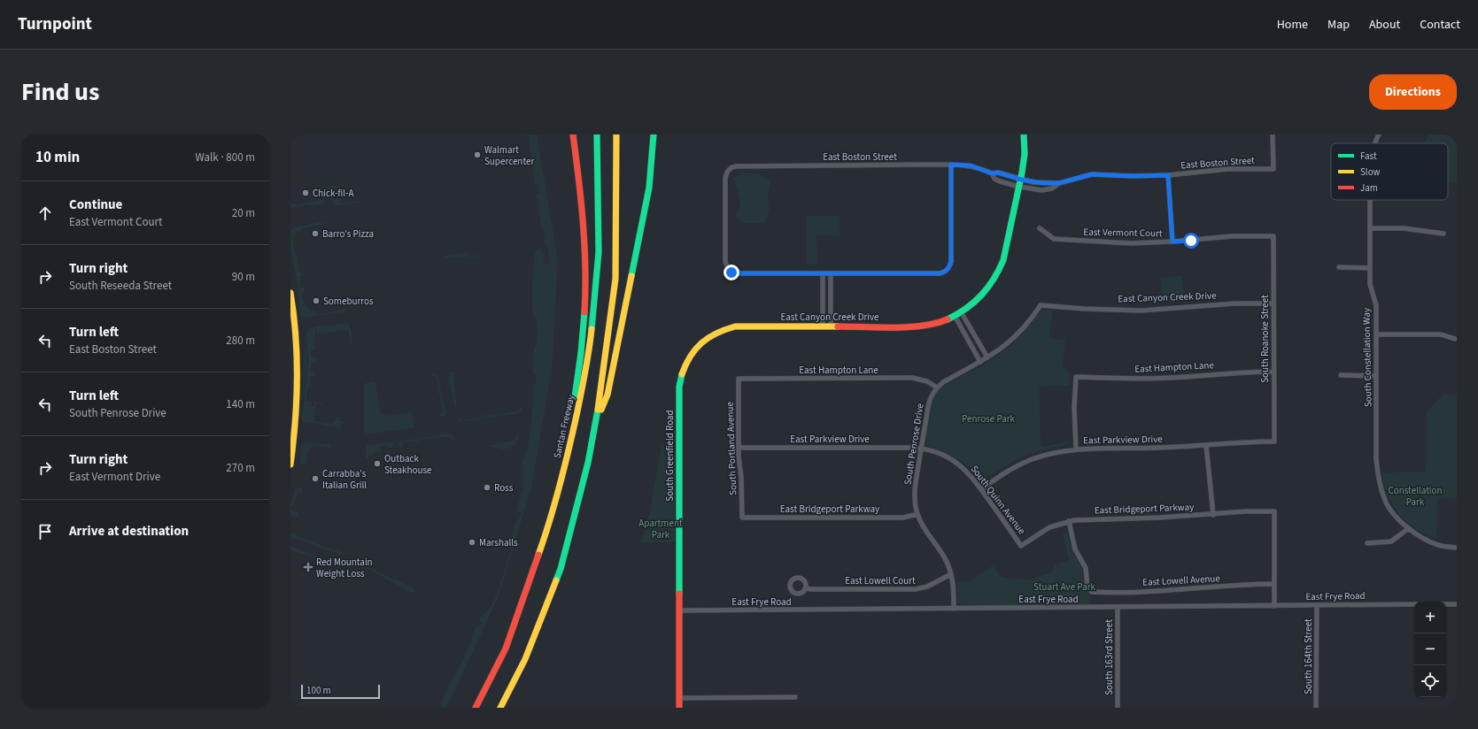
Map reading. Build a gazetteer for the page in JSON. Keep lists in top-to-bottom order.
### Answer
{
  "streets": {
    "main road": ["East Canyon Creek Drive", "Santan Freeway", "South Greenfield Road"],
    "street": [
      "East Boston Street",
      "East Vermont Court",
      "South Roanoke Street",
      "South Constellation Way",
      "East Hampton Lane",
      "East Parkview Drive",
      "South Penrose Drive",
      "South Portland Avenue",
      "South Quinn Avenue",
      "East Bridgeport Parkway",
      "East Lowell Court",
      "East Lowell Avenue",
      "East Frye Road",
      "South 164th Street",
      "South 163rd Street"
    ]
  },
  "crossings": [
    ["East Vermont Court", "South Roanoke Street"],
    ["East Canyon Creek Drive", "South Roanoke Street"],
    ["East Canyon Creek Drive", "South Penrose Drive"],
    ["East Canyon Creek Drive", "South Greenfield Road"],
    ["South Roanoke Street", "East Hampton Lane"],
    ["South Roanoke Street", "East Parkview Drive"],
    ["East Hampton Lane", "East Parkview Drive"],
    ["East Hampton Lane", "South Penrose Drive"],
    ["East Hampton Lane", "South Portland Avenue"],
    ["East Parkview Drive", "South Penrose Drive"],
    ["East Parkview Drive", "South Portland Avenue"],
    ["East Parkview Drive", "South Quinn Avenue"],
    ["South Penrose Drive", "South Quinn Avenue"],
    ["South Penrose Drive", "East Bridgeport Parkway"],
    ["South Penrose Drive", "East Lowell Court"],
    ["South Penrose Drive", "East Frye Road"],
    ["South Portland Avenue", "East Bridgeport Parkway"],
    ["South Greenfield Road", "East Frye Road"],
    ["South Quinn Avenue", "East Bridgeport Parkway"],
    ["East Bridgeport Parkway", "East Lowell Avenue"],
    ["East Frye Road", "South 164th Street"],
    ["East Frye Road", "South 163rd Street"]
  ],
  "parks": [
    "Penrose Park",
    "Constellation Park",
    "Apartment Park",
    "Stuart Ave Park"
  ],
  "places": {
    "other": [
      "Walmart Supercenter",
      "Chick-fil-A",
      "Barro's Pizza",
      "Someburros",
      "Outback Steakhouse",
      "Carrabba's Italian Grill",
      "Ross",
      "Marshalls"
    ],
    "health": ["Red Mountain Weight Loss"]
  },
  "legend": ["Fast", "Slow", "Jam"],
  "scale_bar": "100 m",
  "page": {
    "header": "Turnpoint",
    "nav": [
      "Home",
      "Map",
      "About",
      "Contact"
    ],
    "title": "Find us",
    "buttons": "Directions",
    "heading": ["10 min", "Walk · 800 m"],
    "list": [
      ["Continue", "East Vermont Court", "20 m"],
      ["Turn right", "South Reseeda Street", "90 m"],
      ["Turn left", "East Boston Street", "280 m"],
      ["Turn left", "South Penrose Drive", "140 m"],
      ["Turn right", "East Vermont Drive", "270 m"],
      "Arrive at destination"
    ],
    "map_buttons": ["+", "−"],
    "scale": "100 m"
  }
}
